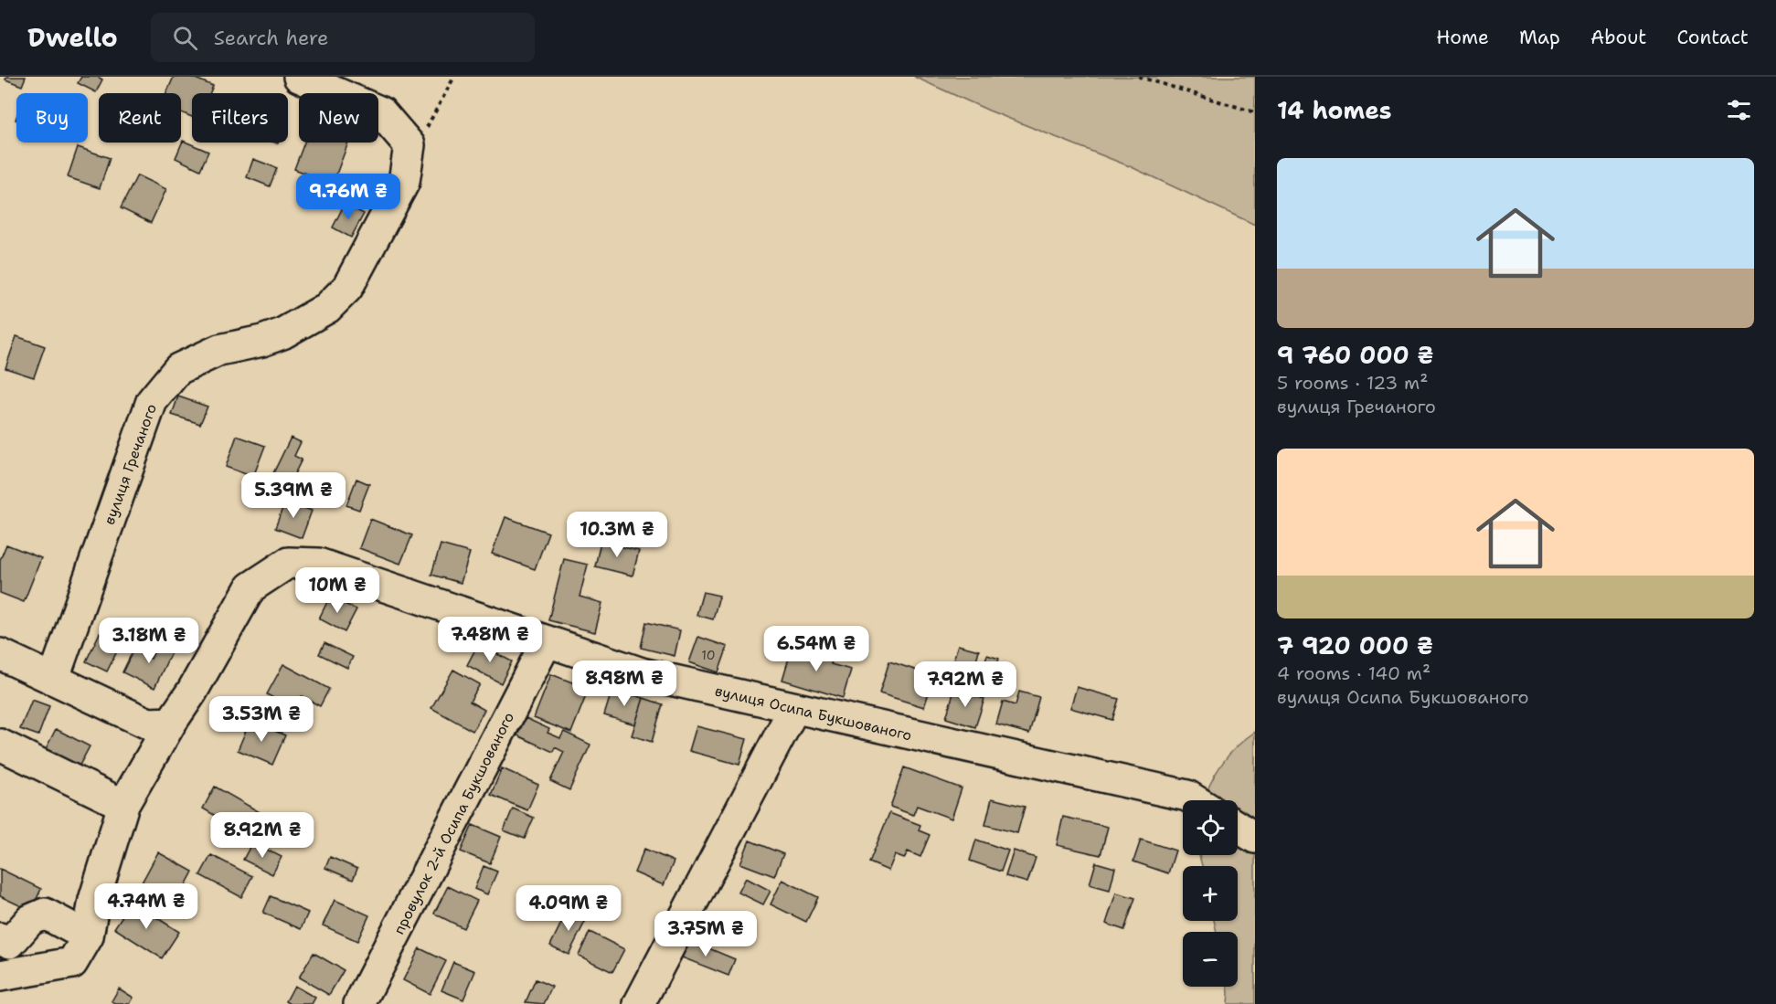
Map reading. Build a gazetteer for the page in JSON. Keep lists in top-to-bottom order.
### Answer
{
  "streets": {
    "street": ["вулиця Гречаного", "вулиця Осипа Букшованого", "провулок 2-й Осипа Букшованого"]
  },
  "crossings": [
    ["вулиця Осипа Букшованого", "провулок 2-й Осипа Букшованого"]
  ],
  "house_numbers": ["10"],
  "page": {
    "header": "Dwello",
    "search": "Search here",
    "nav": [
      "Home",
      "Map",
      "About",
      "Contact"
    ],
    "heading": "14 homes",
    "chip": [
      "Buy",
      "Rent",
      "Filters",
      "New"
    ],
    "list": [
      {
        "name": "9 760 000 ₴",
        "note": "5 rooms · 123 m² · вулиця Гречаного"
      },
      {
        "name": "7 920 000 ₴",
        "note": "4 rooms · 140 m² · вулиця Осипа Букшованого"
      }
    ],
    "price": [
      "9.76M ₴",
      "5.39M ₴",
      "10.3M ₴",
      "10M ₴",
      "7.48M ₴",
      "3.18M ₴",
      "6.54M ₴",
      "8.98M ₴",
      "7.92M ₴",
      "3.53M ₴",
      "8.92M ₴",
      "4.74M ₴",
      "4.09M ₴",
      "3.75M ₴"
    ],
    "map_buttons": ["+", "−"]
  }
}
